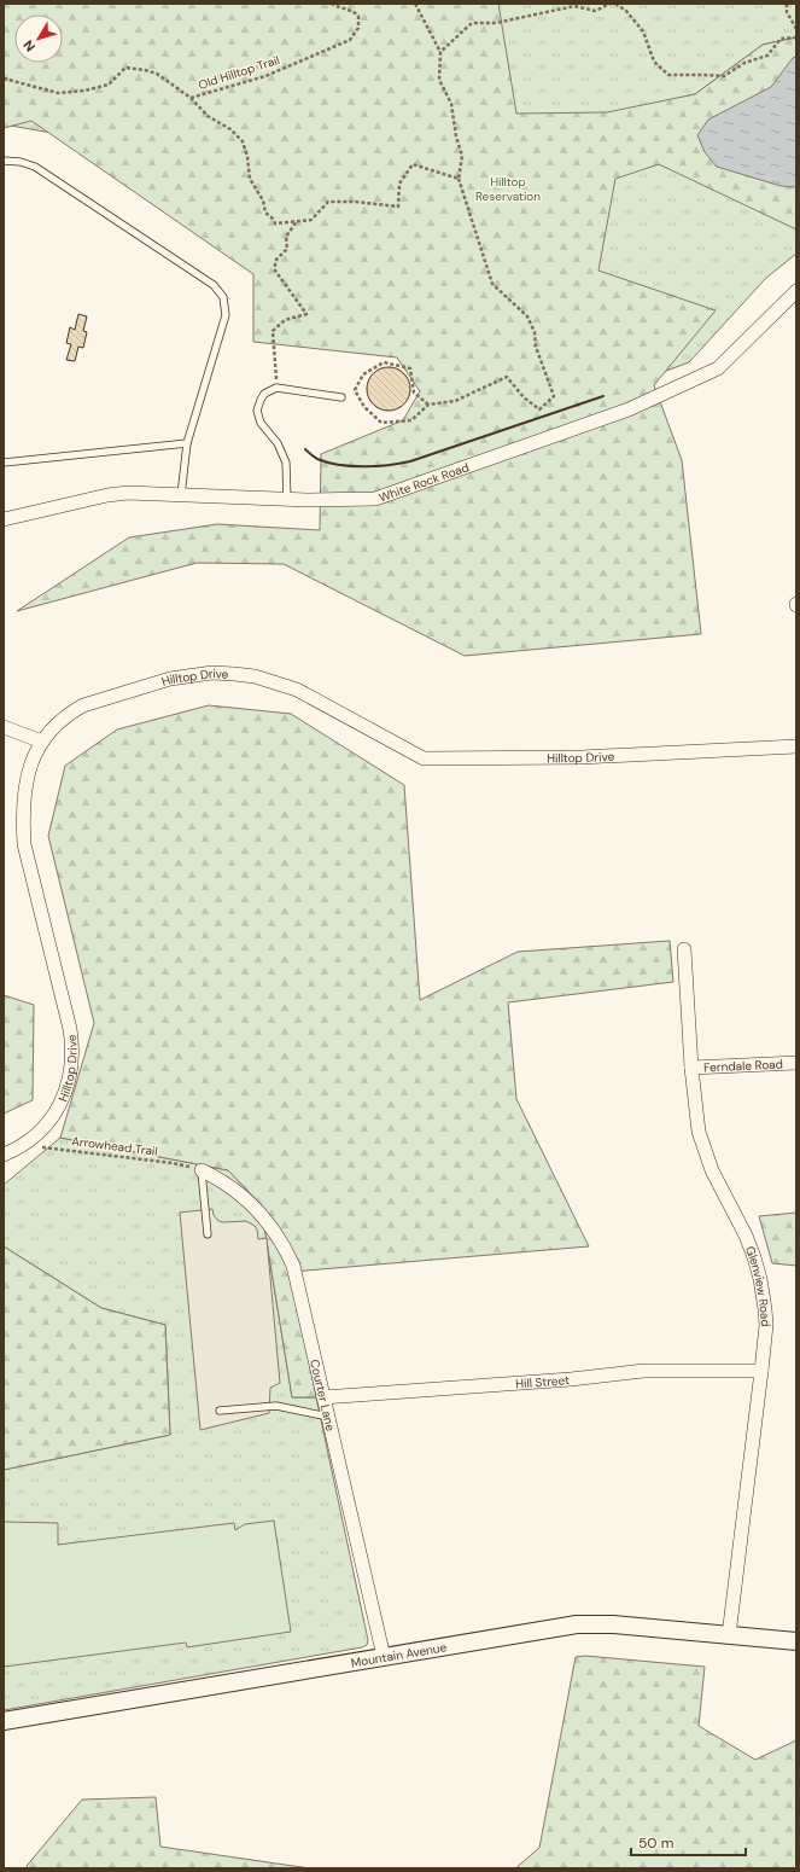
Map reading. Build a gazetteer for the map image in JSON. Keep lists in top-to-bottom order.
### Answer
{
  "streets": {
    "street": [
      "White Rock Road",
      "Hilltop Drive",
      "Ferndale Road",
      "Glenview Road",
      "Hill Street",
      "Courter Lane",
      "Mountain Avenue"
    ],
    "path": ["Old Hilltop Trail", "Arrowhead Trail"]
  },
  "crossings": [
    ["Hilltop Drive", "Arrowhead Trail"],
    ["Ferndale Road", "Glenview Road"],
    ["Arrowhead Trail", "Courter Lane"],
    ["Glenview Road", "Hill Street"],
    ["Glenview Road", "Mountain Avenue"],
    ["Hill Street", "Courter Lane"],
    ["Courter Lane", "Mountain Avenue"]
  ],
  "parks": ["Hilltop Reservation"],
  "scale_bar": "50 m",
  "north": "bottom left"
}
